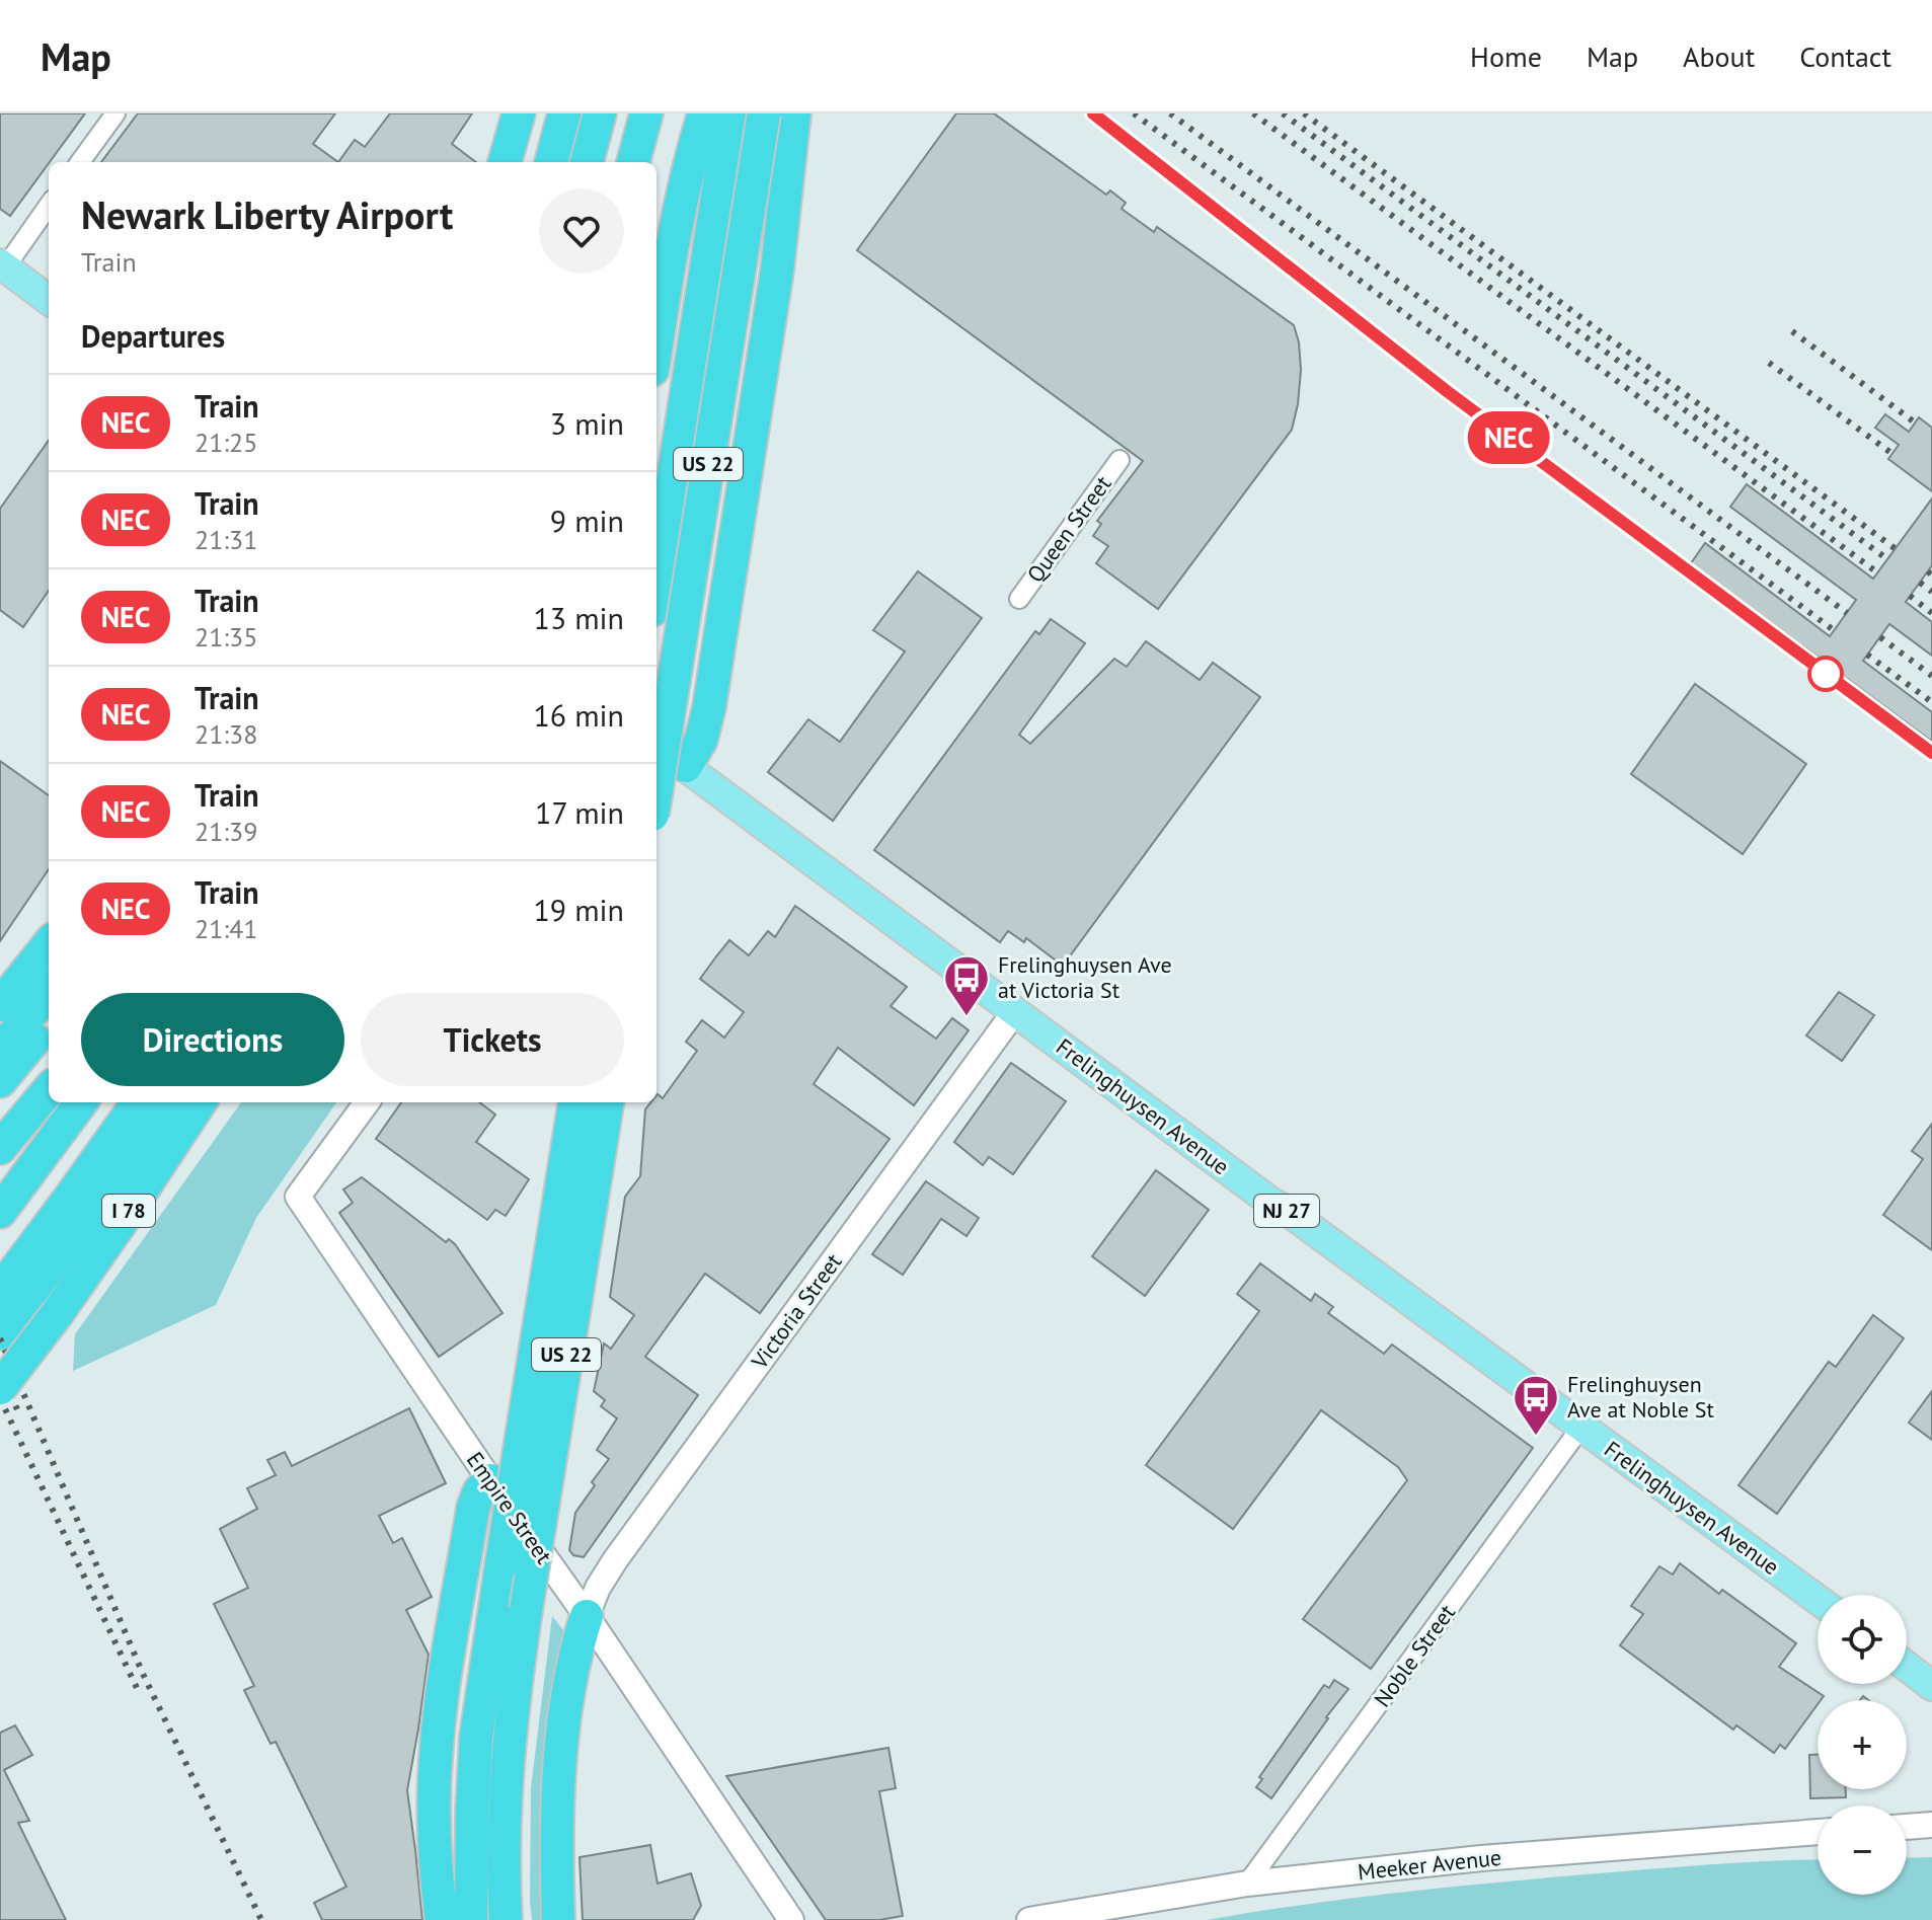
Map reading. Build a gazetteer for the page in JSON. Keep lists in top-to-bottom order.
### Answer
{
  "streets": {
    "highway": ["US 22", "I 78"],
    "main road": ["Frelinghuysen Avenue", "NJ 27"],
    "street": [
      "Queen Street",
      "Victoria Street",
      "Empire Street",
      "Noble Street",
      "Meeker Avenue"
    ]
  },
  "crossings": [
    ["Frelinghuysen Avenue", "Victoria Street"],
    ["Frelinghuysen Avenue", "Noble Street"],
    ["Victoria Street", "Empire Street"],
    ["Noble Street", "Meeker Avenue"]
  ],
  "places": {
    "bus stop": ["Frelinghuysen Ave at Victoria St", "Frelinghuysen Ave at Noble St"]
  },
  "page": {
    "header": "Map",
    "nav": [
      "Home",
      "Map",
      "About",
      "Contact"
    ],
    "on_map": "NEC",
    "heading": [
      ["Newark Liberty Airport", "Train"],
      "Departures"
    ],
    "list": [
      {
        "mark": "NEC",
        "name": "Train",
        "note": "21:25",
        "value": "3 min"
      },
      {
        "mark": "NEC",
        "name": "Train",
        "note": "21:31",
        "value": "9 min"
      },
      {
        "mark": "NEC",
        "name": "Train",
        "note": "21:35",
        "value": "13 min"
      },
      {
        "mark": "NEC",
        "name": "Train",
        "note": "21:38",
        "value": "16 min"
      },
      {
        "mark": "NEC",
        "name": "Train",
        "note": "21:39",
        "value": "17 min"
      },
      {
        "mark": "NEC",
        "name": "Train",
        "note": "21:41",
        "value": "19 min"
      }
    ],
    "buttons": ["Directions", "Tickets"],
    "map_buttons": ["+", "−"]
  }
}
